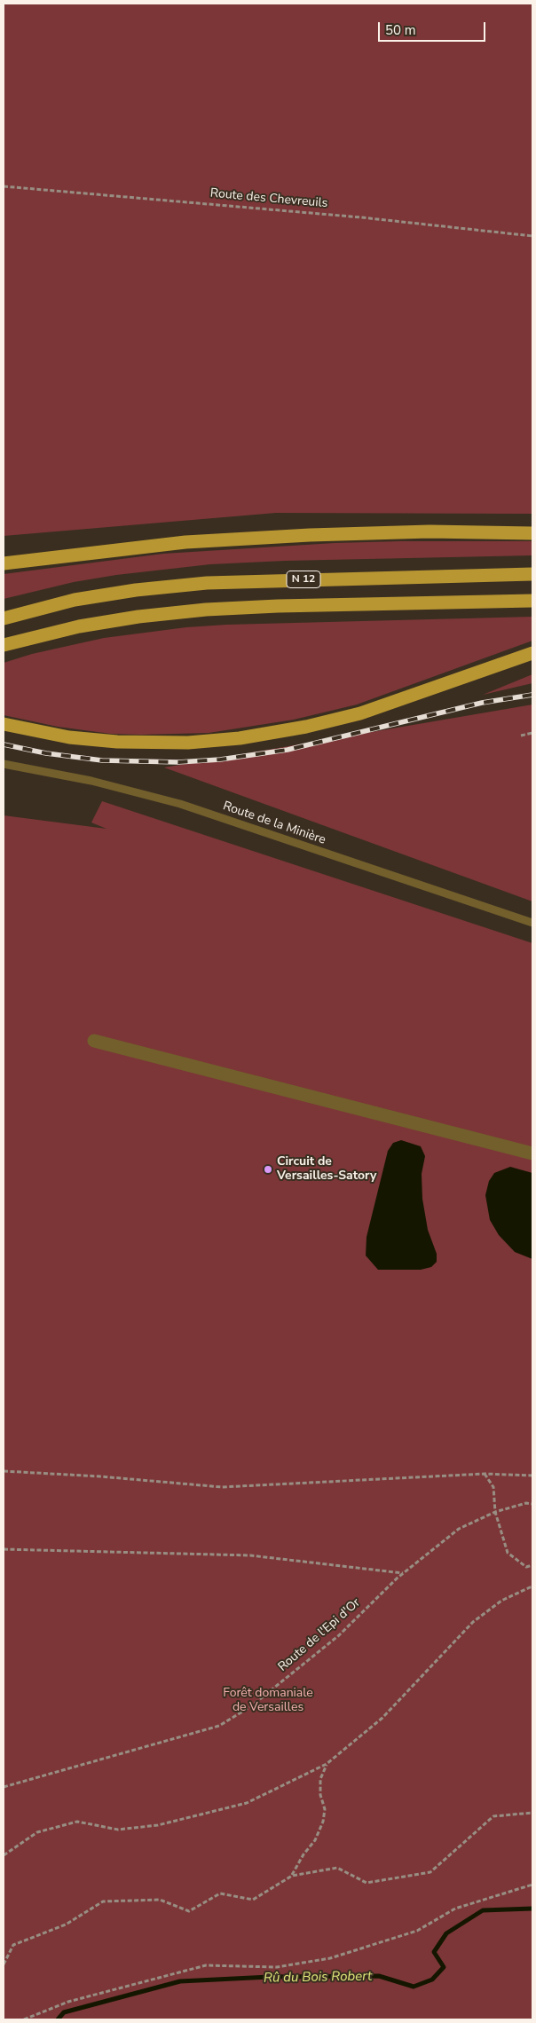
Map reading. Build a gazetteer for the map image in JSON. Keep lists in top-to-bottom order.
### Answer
{
  "streets": {
    "highway": ["N 12"],
    "lane": ["Route de la Minière"],
    "path": ["Route des Chevreuils", "Route de l'Epi d'Or"]
  },
  "water": ["Rû du Bois Robert"],
  "parks": ["Forêt domaniale de Versailles"],
  "places": ["Circuit de Versailles-Satory"],
  "scale_bar": "50 m"
}
